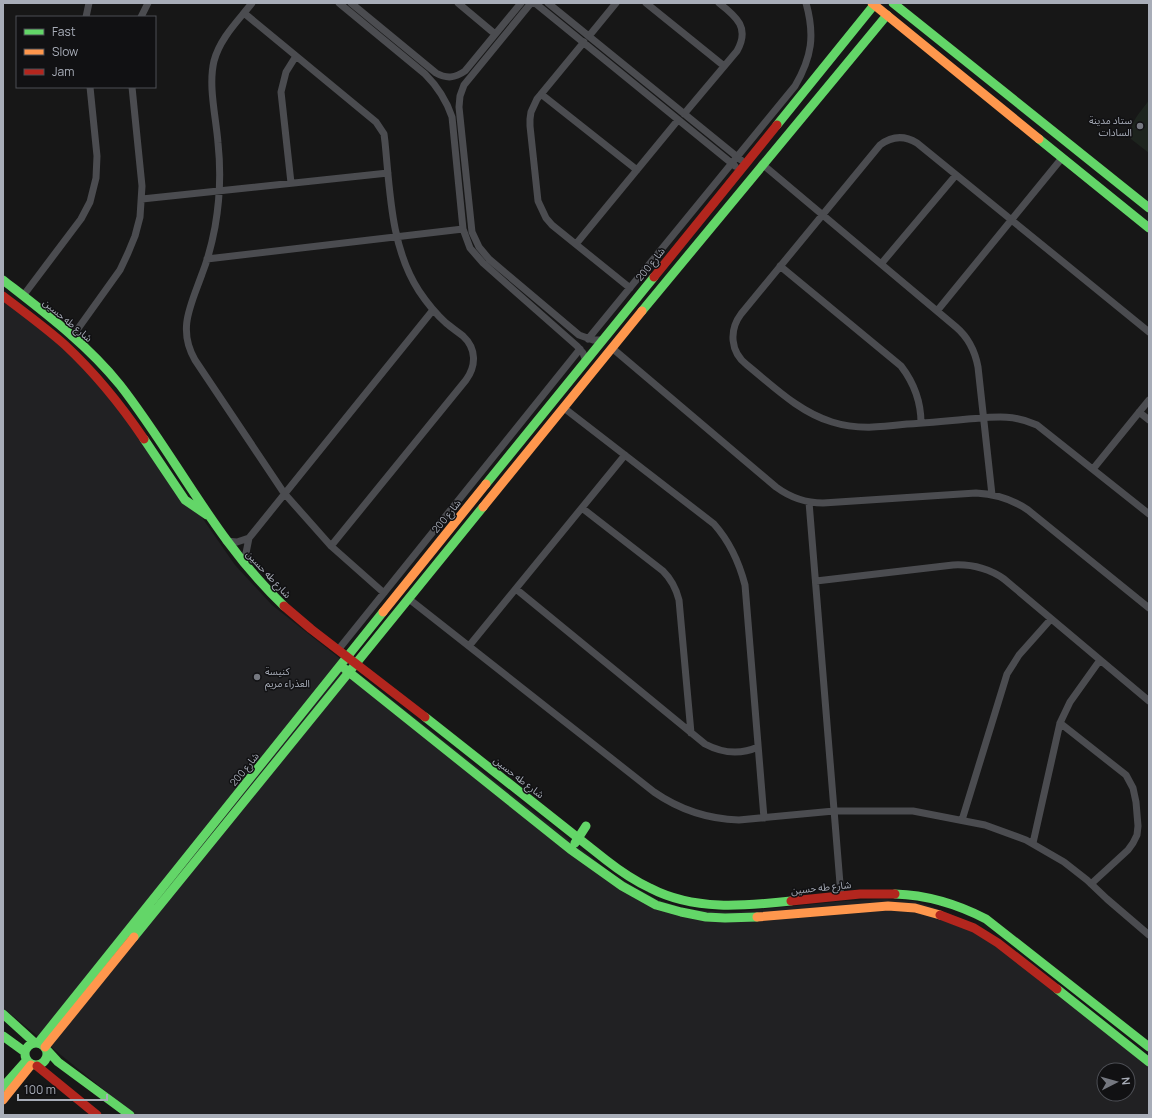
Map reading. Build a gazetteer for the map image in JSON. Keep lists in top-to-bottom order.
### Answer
{
  "streets": {
    "main road": ["شارع 200", "شارع طه حسين"]
  },
  "crossings": [
    ["شارع 200", "شارع طه حسين"]
  ],
  "places": ["ستاد مدينة السادات", "كنيسة العذراء مريم"],
  "legend": ["Fast", "Slow", "Jam"],
  "scale_bar": "100 m",
  "north": "right"
}
